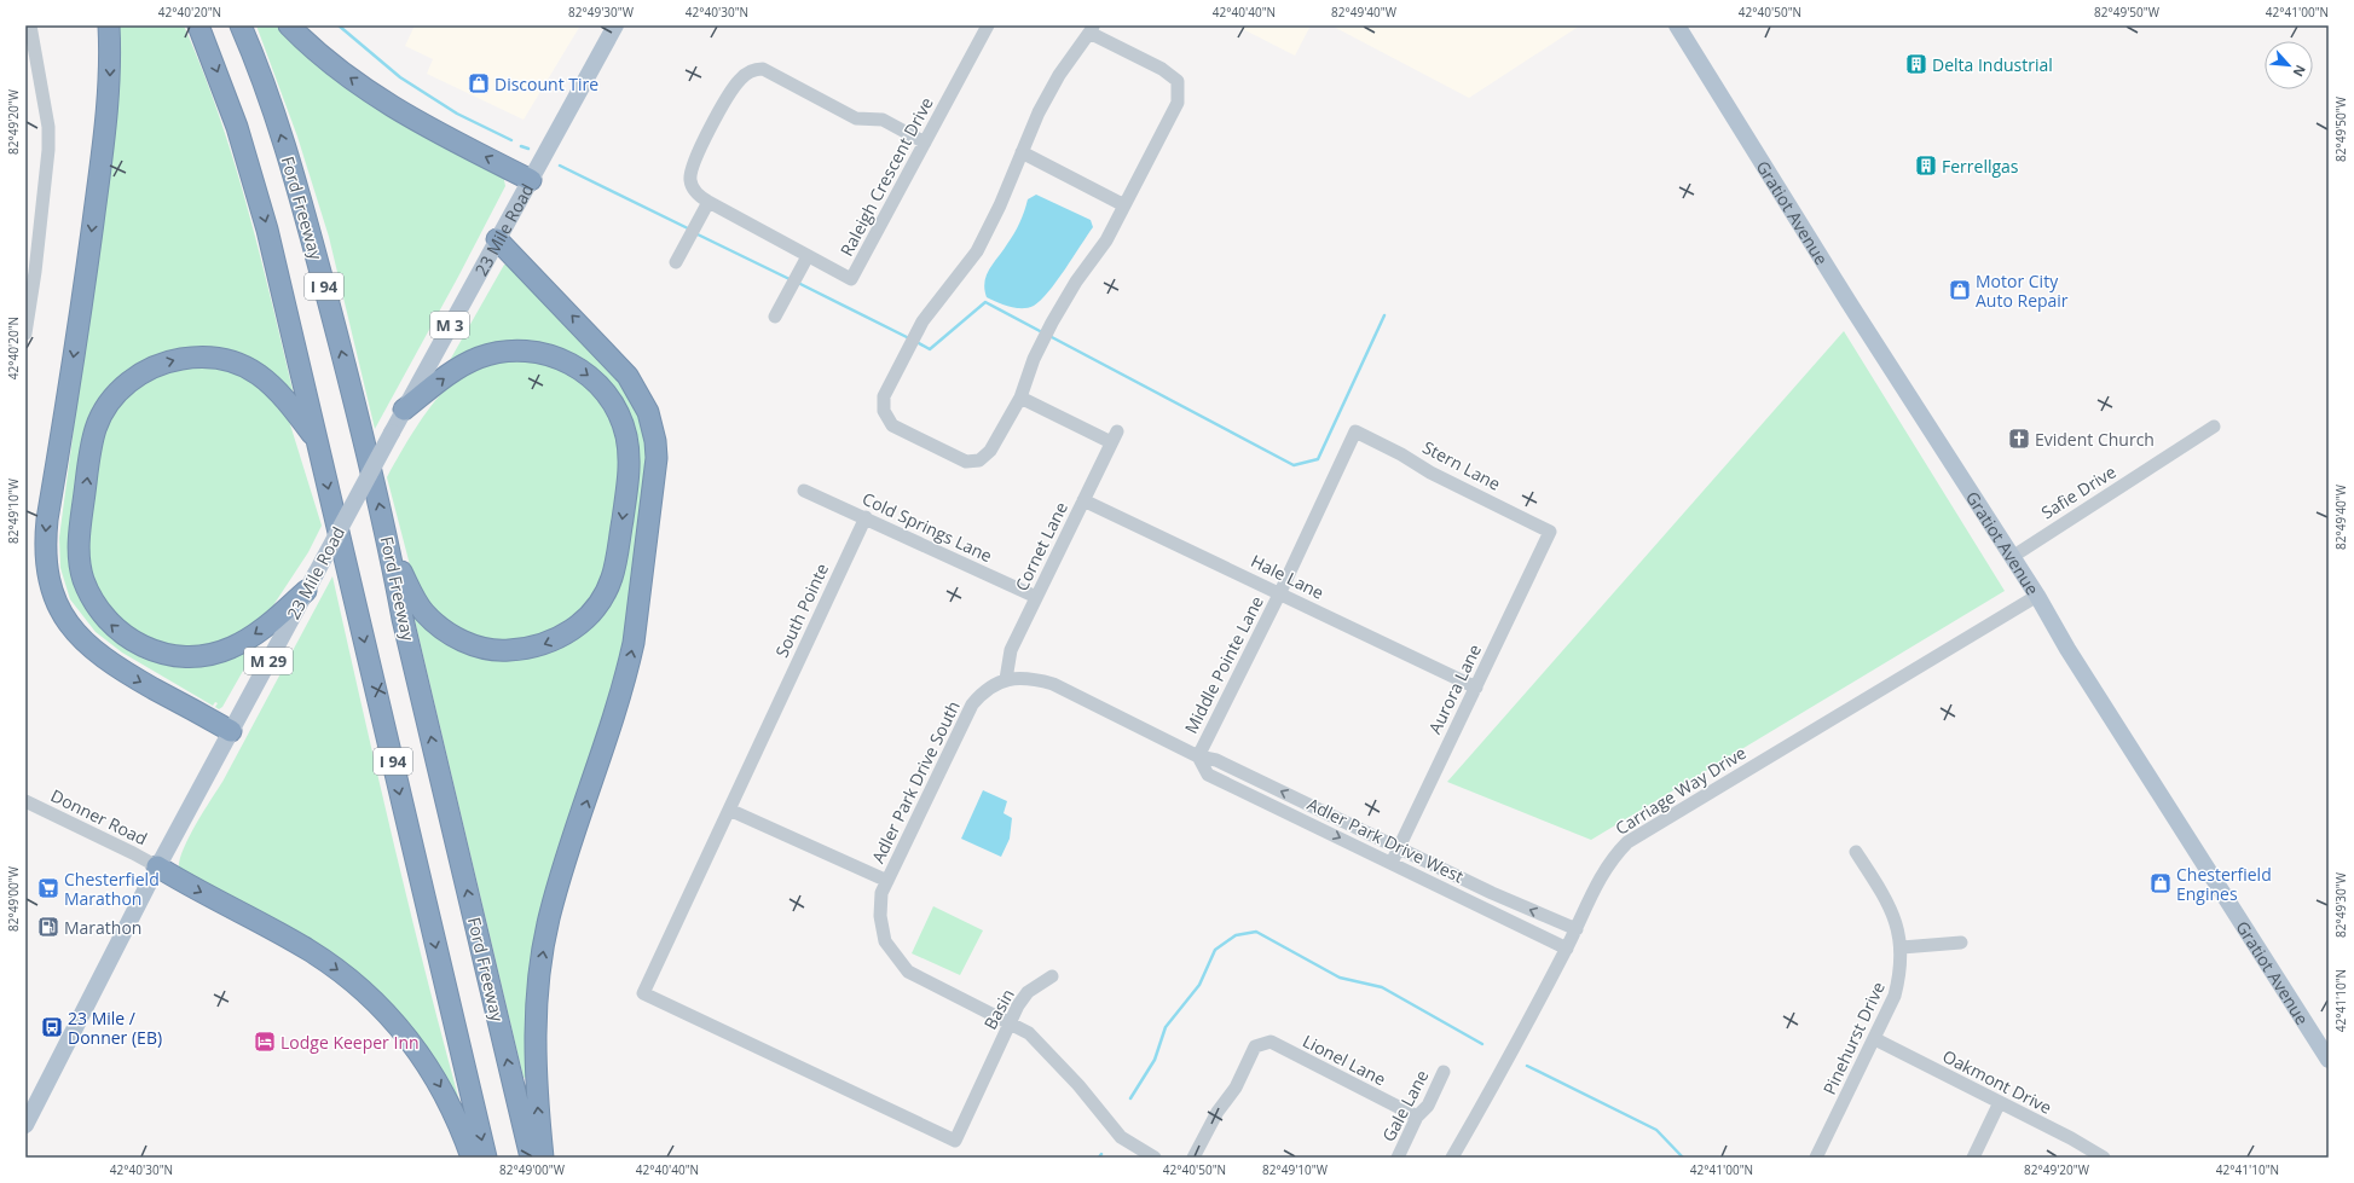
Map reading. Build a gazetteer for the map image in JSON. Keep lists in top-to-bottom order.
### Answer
{
  "streets": {
    "highway": ["Ford Freeway", "I 94"],
    "main road": [
      "Gratiot Avenue",
      "23 Mile Road",
      "M 3",
      "M 29"
    ],
    "street": [
      "Raleigh Crescent Drive",
      "Stern Lane",
      "Safie Drive",
      "Cold Springs Lane",
      "Cornet Lane",
      "Hale Lane",
      "South Pointe",
      "Middle Pointe Lane",
      "Aurora Lane",
      "Adler Park Drive South",
      "Carriage Way Drive",
      "Donner Road",
      "Adler Park Drive West",
      "Basin",
      "Pinehurst Drive",
      "Lionel Lane",
      "Oakmont Drive",
      "Gale Lane"
    ]
  },
  "crossings": [
    ["Gratiot Avenue", "Safie Drive"],
    ["Gratiot Avenue", "Carriage Way Drive"],
    ["23 Mile Road", "Donner Road"],
    ["Stern Lane", "Middle Pointe Lane"],
    ["Stern Lane", "Aurora Lane"],
    ["Cold Springs Lane", "Cornet Lane"],
    ["Cold Springs Lane", "South Pointe"],
    ["Cornet Lane", "Hale Lane"],
    ["Cornet Lane", "Adler Park Drive South"],
    ["Cornet Lane", "Adler Park Drive West"],
    ["Hale Lane", "Middle Pointe Lane"],
    ["Hale Lane", "Aurora Lane"],
    ["South Pointe", "Basin"],
    ["Middle Pointe Lane", "Adler Park Drive West"],
    ["Aurora Lane", "Adler Park Drive West"],
    ["Adler Park Drive South", "Adler Park Drive West"],
    ["Adler Park Drive South", "Basin"],
    ["Carriage Way Drive", "Adler Park Drive West"],
    ["Pinehurst Drive", "Oakmont Drive"],
    ["Lionel Lane", "Gale Lane"]
  ],
  "places": {
    "building": ["Delta Industrial", "Ferrellgas"],
    "shop": ["Discount Tire", "Motor City Auto Repair", "Chesterfield Engines"],
    "church": ["Evident Church"],
    "supermarket": ["Chesterfield Marathon"],
    "fuel station": ["Marathon"],
    "bus stop": ["23 Mile / Donner (EB)"],
    "hotel": ["Lodge Keeper Inn"]
  },
  "north": "bottom right",
  "coordinates": [
    "42°40'20\"N",
    "82°49'30\"W",
    "42°40'30\"N",
    "42°40'40\"N",
    "82°49'40\"W",
    "42°40'50\"N",
    "82°49'50\"W",
    "42°41'00\"N",
    "82°49'20\"W",
    "82°49'10\"W",
    "82°49'00\"W",
    "42°41'10\"N"
  ]
}
